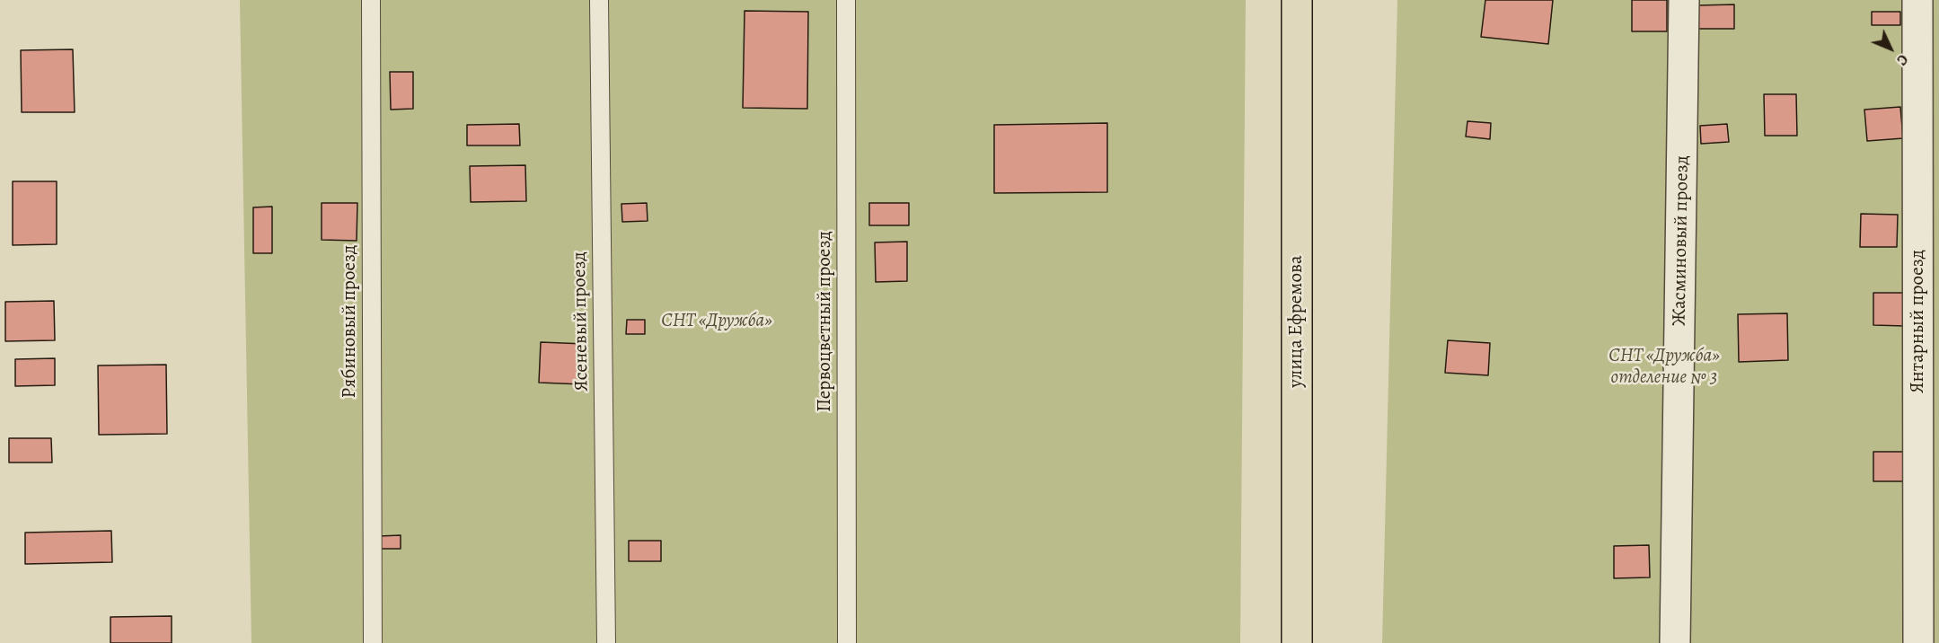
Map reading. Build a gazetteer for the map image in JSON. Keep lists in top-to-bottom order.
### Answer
{
  "streets": {
    "main road": ["улица Ефремова"],
    "street": ["Жасминовый проезд", "Янтарный проезд"],
    "lane": ["Рябиновый проезд", "Ясеневый проезд", "Первоцветный проезд"]
  },
  "parks": ["СНТ «Дружба»", "СНТ «Дружба» отделение № 3"],
  "north": "bottom right"
}
